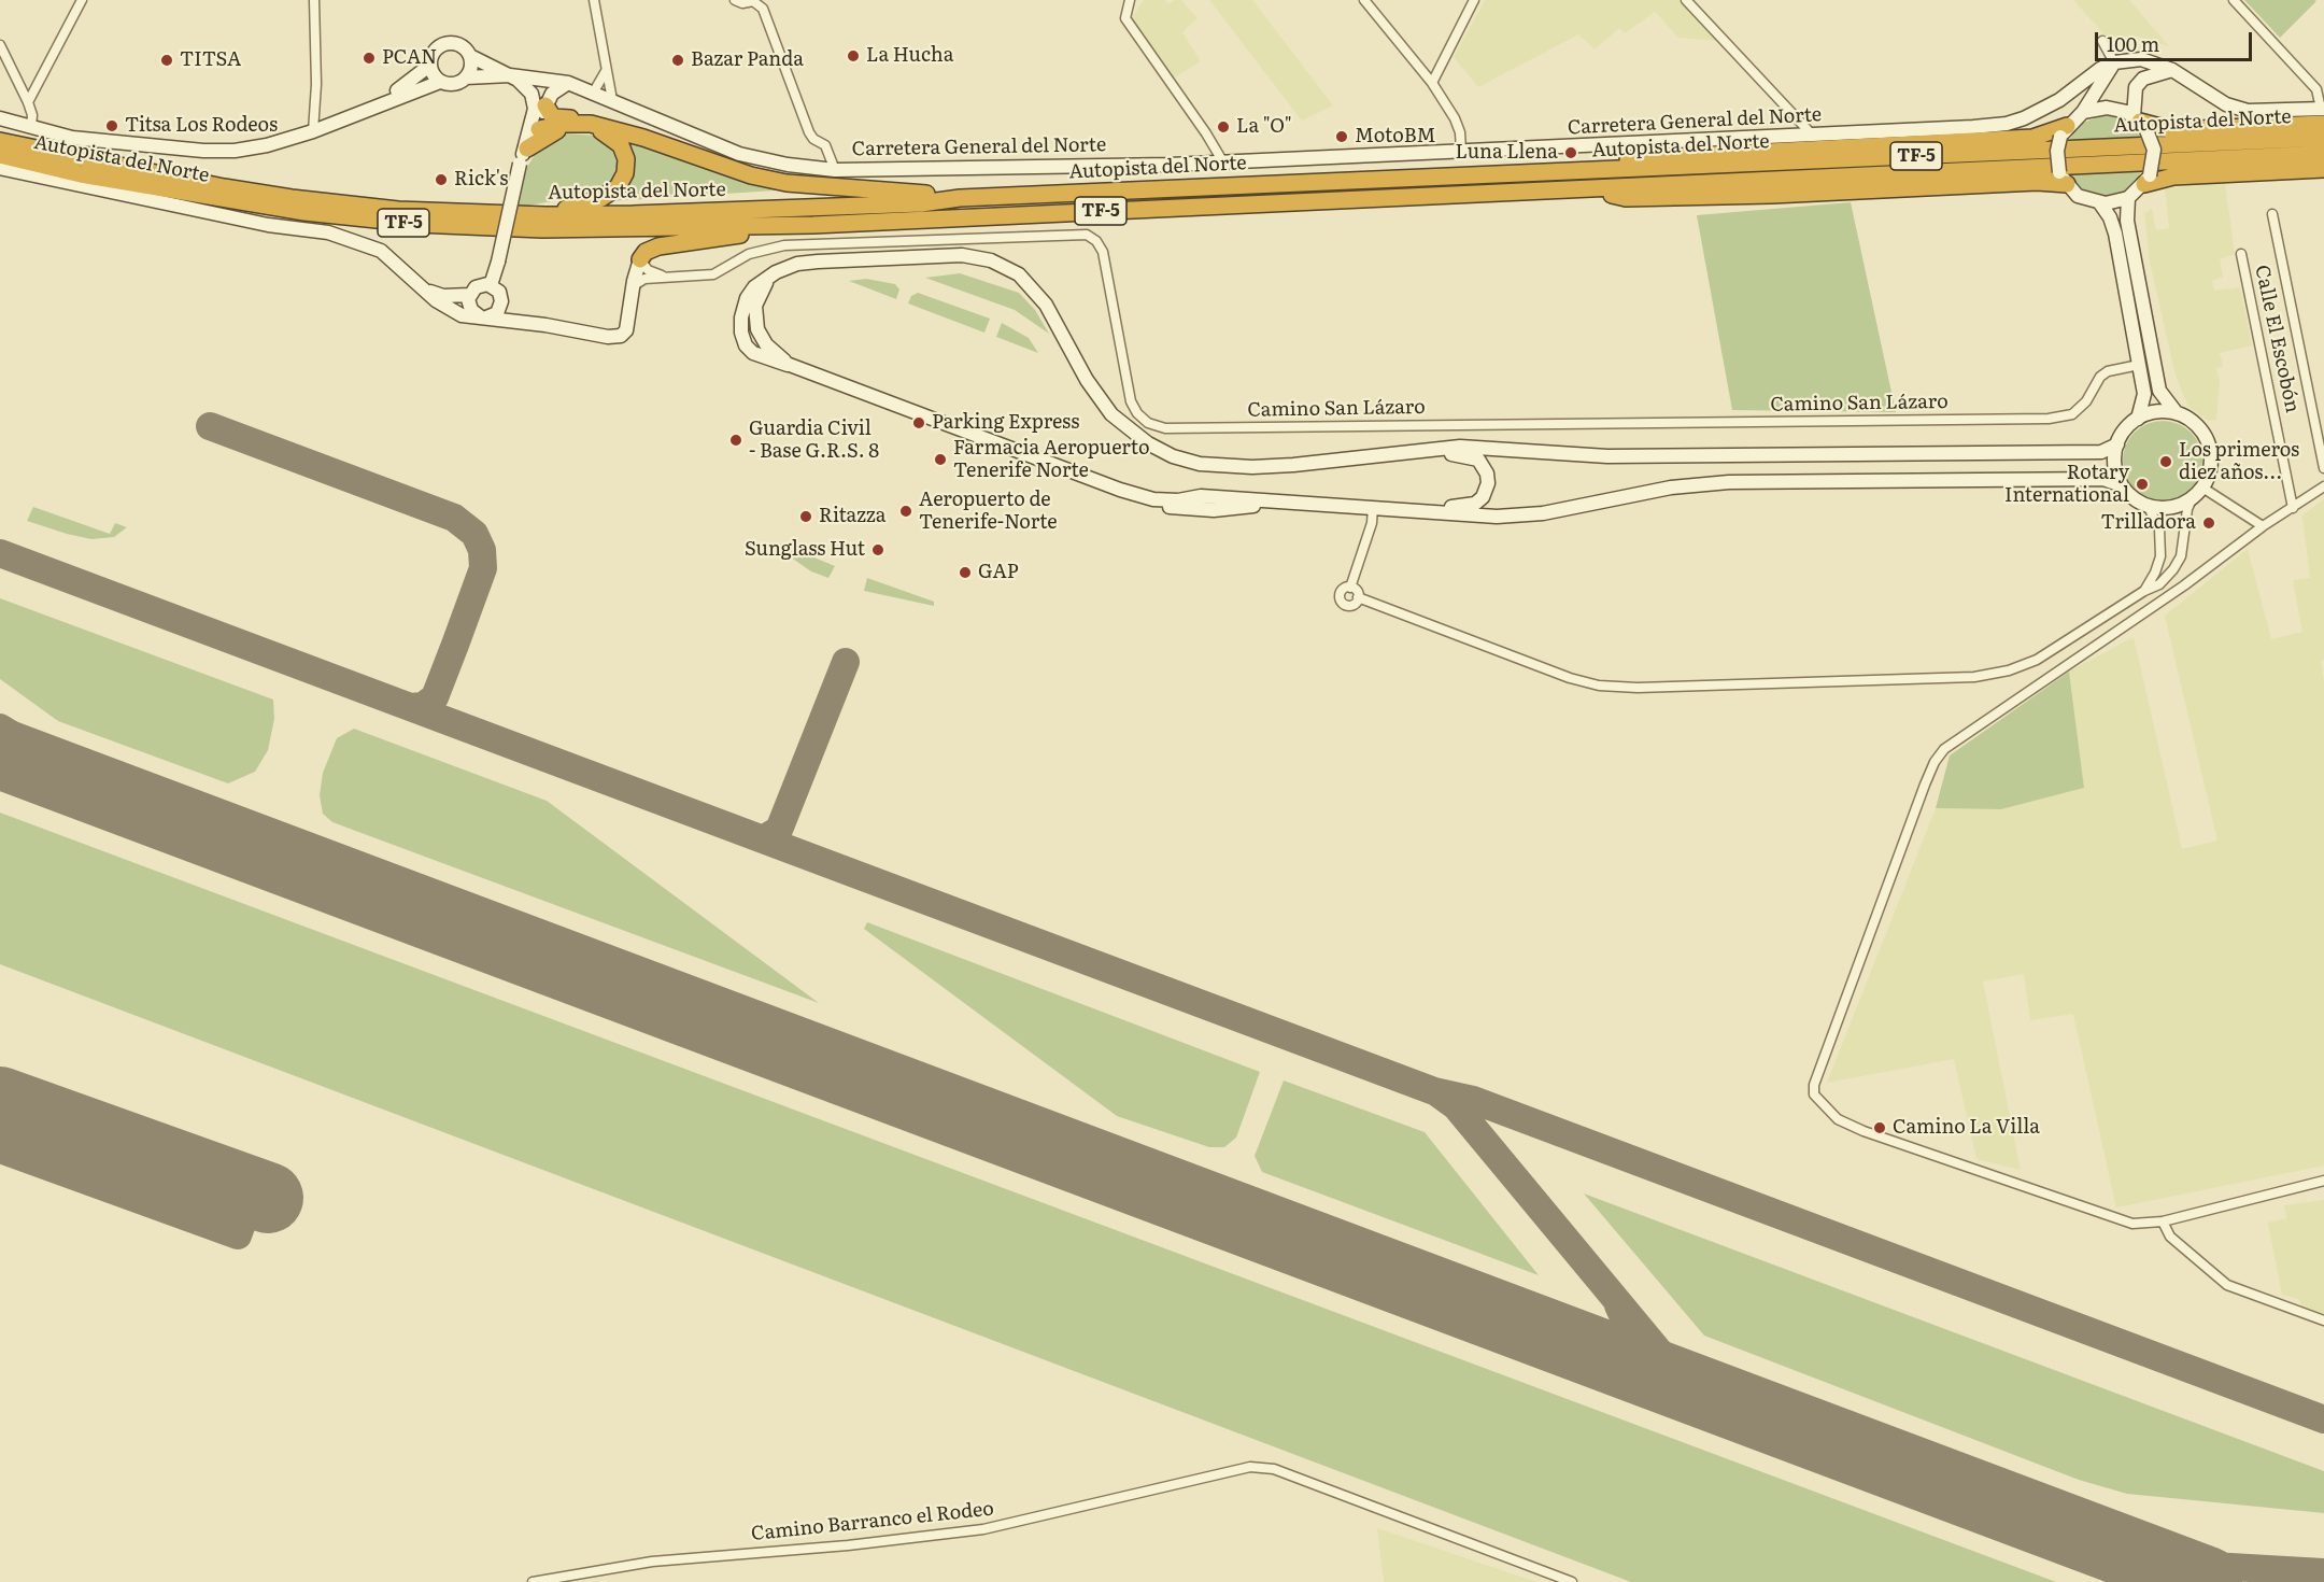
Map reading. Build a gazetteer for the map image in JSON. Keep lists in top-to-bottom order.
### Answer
{
  "streets": {
    "highway": ["Autopista del Norte", "TF-5"],
    "main road": ["Carretera General del Norte"],
    "street": ["Calle El Escobón", "Camino San Lázaro", "Camino Barranco el Rodeo"]
  },
  "places": [
    "La Hucha",
    "PCAN",
    "TITSA",
    "Bazar Panda",
    "Titsa Los Rodeos",
    "La \"O\"",
    "MotoBM",
    "Luna Llena",
    "Rick's",
    "Parking Express",
    "Guardia Civil - Base G.R.S. 8",
    "Farmacia Aeropuerto Tenerife Norte",
    "Los primeros diez años...",
    "Rotary International",
    "Aeropuerto de Tenerife-Norte",
    "Ritazza",
    "Trilladora",
    "Sunglass Hut",
    "GAP",
    "Camino La Villa"
  ],
  "scale_bar": "100 m"
}
